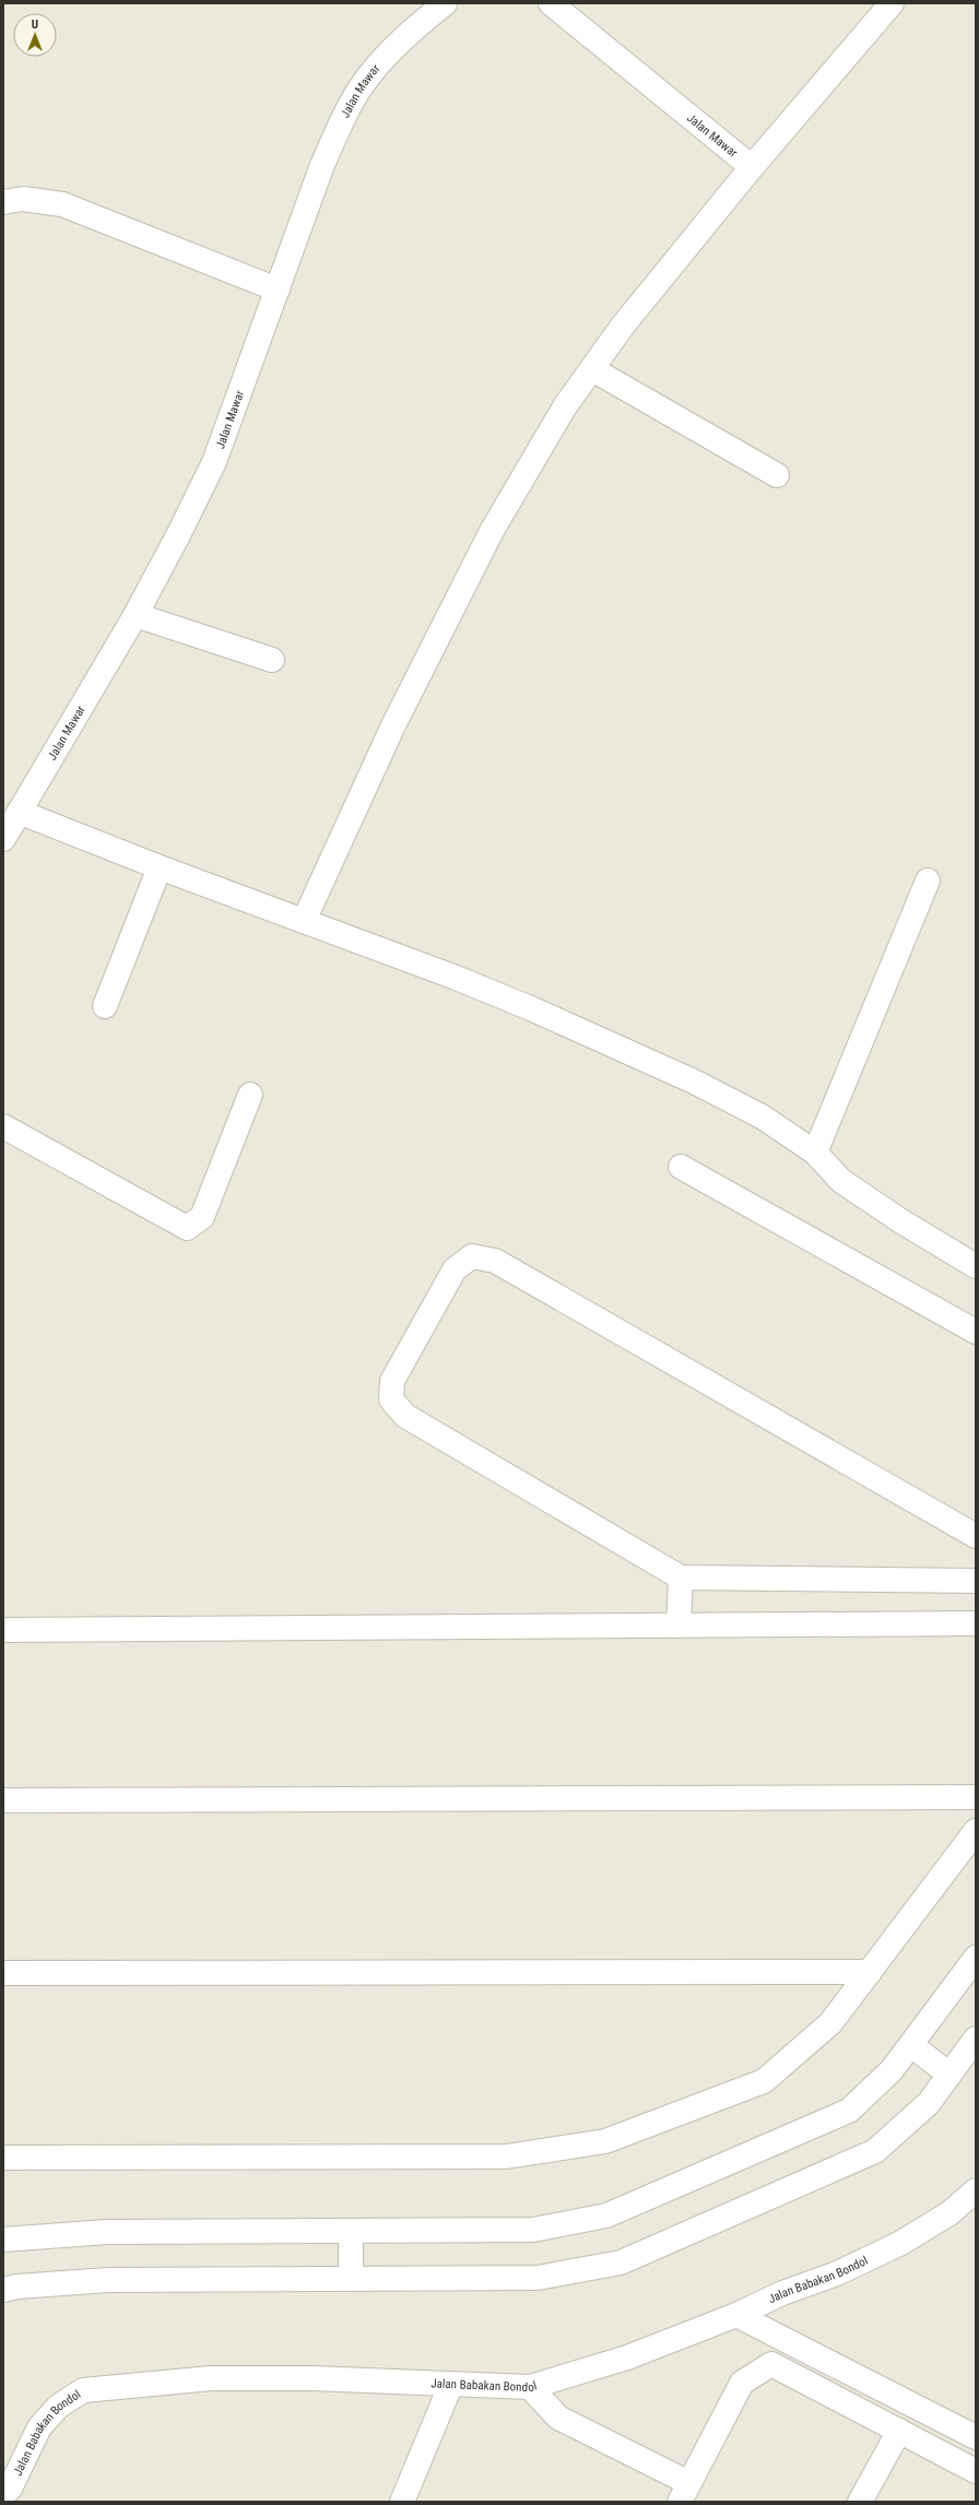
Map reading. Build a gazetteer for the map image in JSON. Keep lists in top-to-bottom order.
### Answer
{
  "streets": {
    "street": ["Jalan Mawar", "Jalan Babakan Bondol"]
  },
  "north": "top"
}
